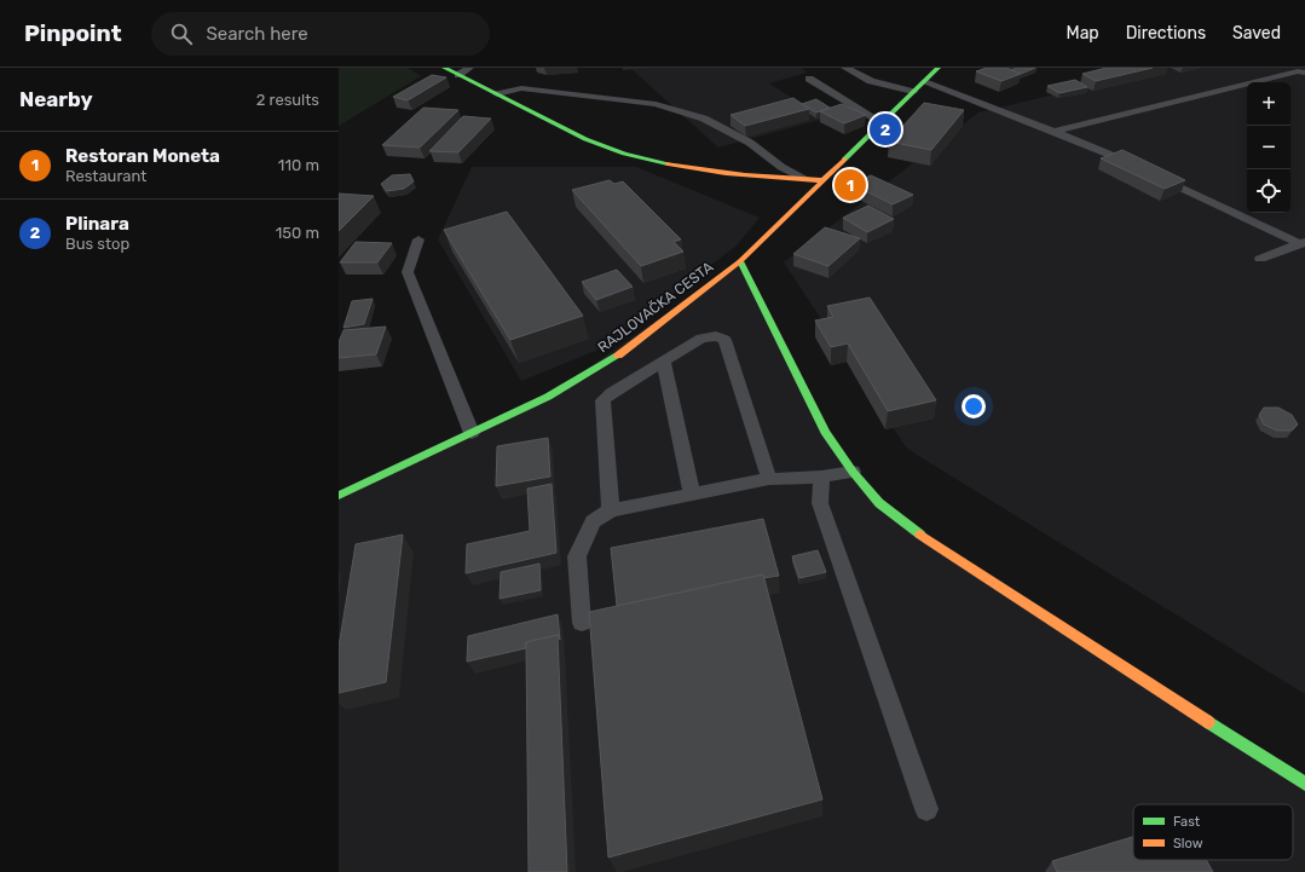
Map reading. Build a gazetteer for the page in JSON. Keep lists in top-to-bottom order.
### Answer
{
  "streets": {
    "street": ["RAJLOVAČKA CESTA"]
  },
  "legend": ["Fast", "Slow"],
  "page": {
    "header": "Pinpoint",
    "search": "Search here",
    "nav": ["Map", "Directions", "Saved"],
    "heading": ["Nearby", "2 results"],
    "map_buttons": ["+", "−"],
    "pins": ["2", "1"],
    "list": [
      {
        "mark": "1",
        "name": "Restoran Moneta",
        "note": "Restaurant",
        "value": "110 m"
      },
      {
        "mark": "2",
        "name": "Plinara",
        "note": "Bus stop",
        "value": "150 m"
      }
    ]
  }
}
